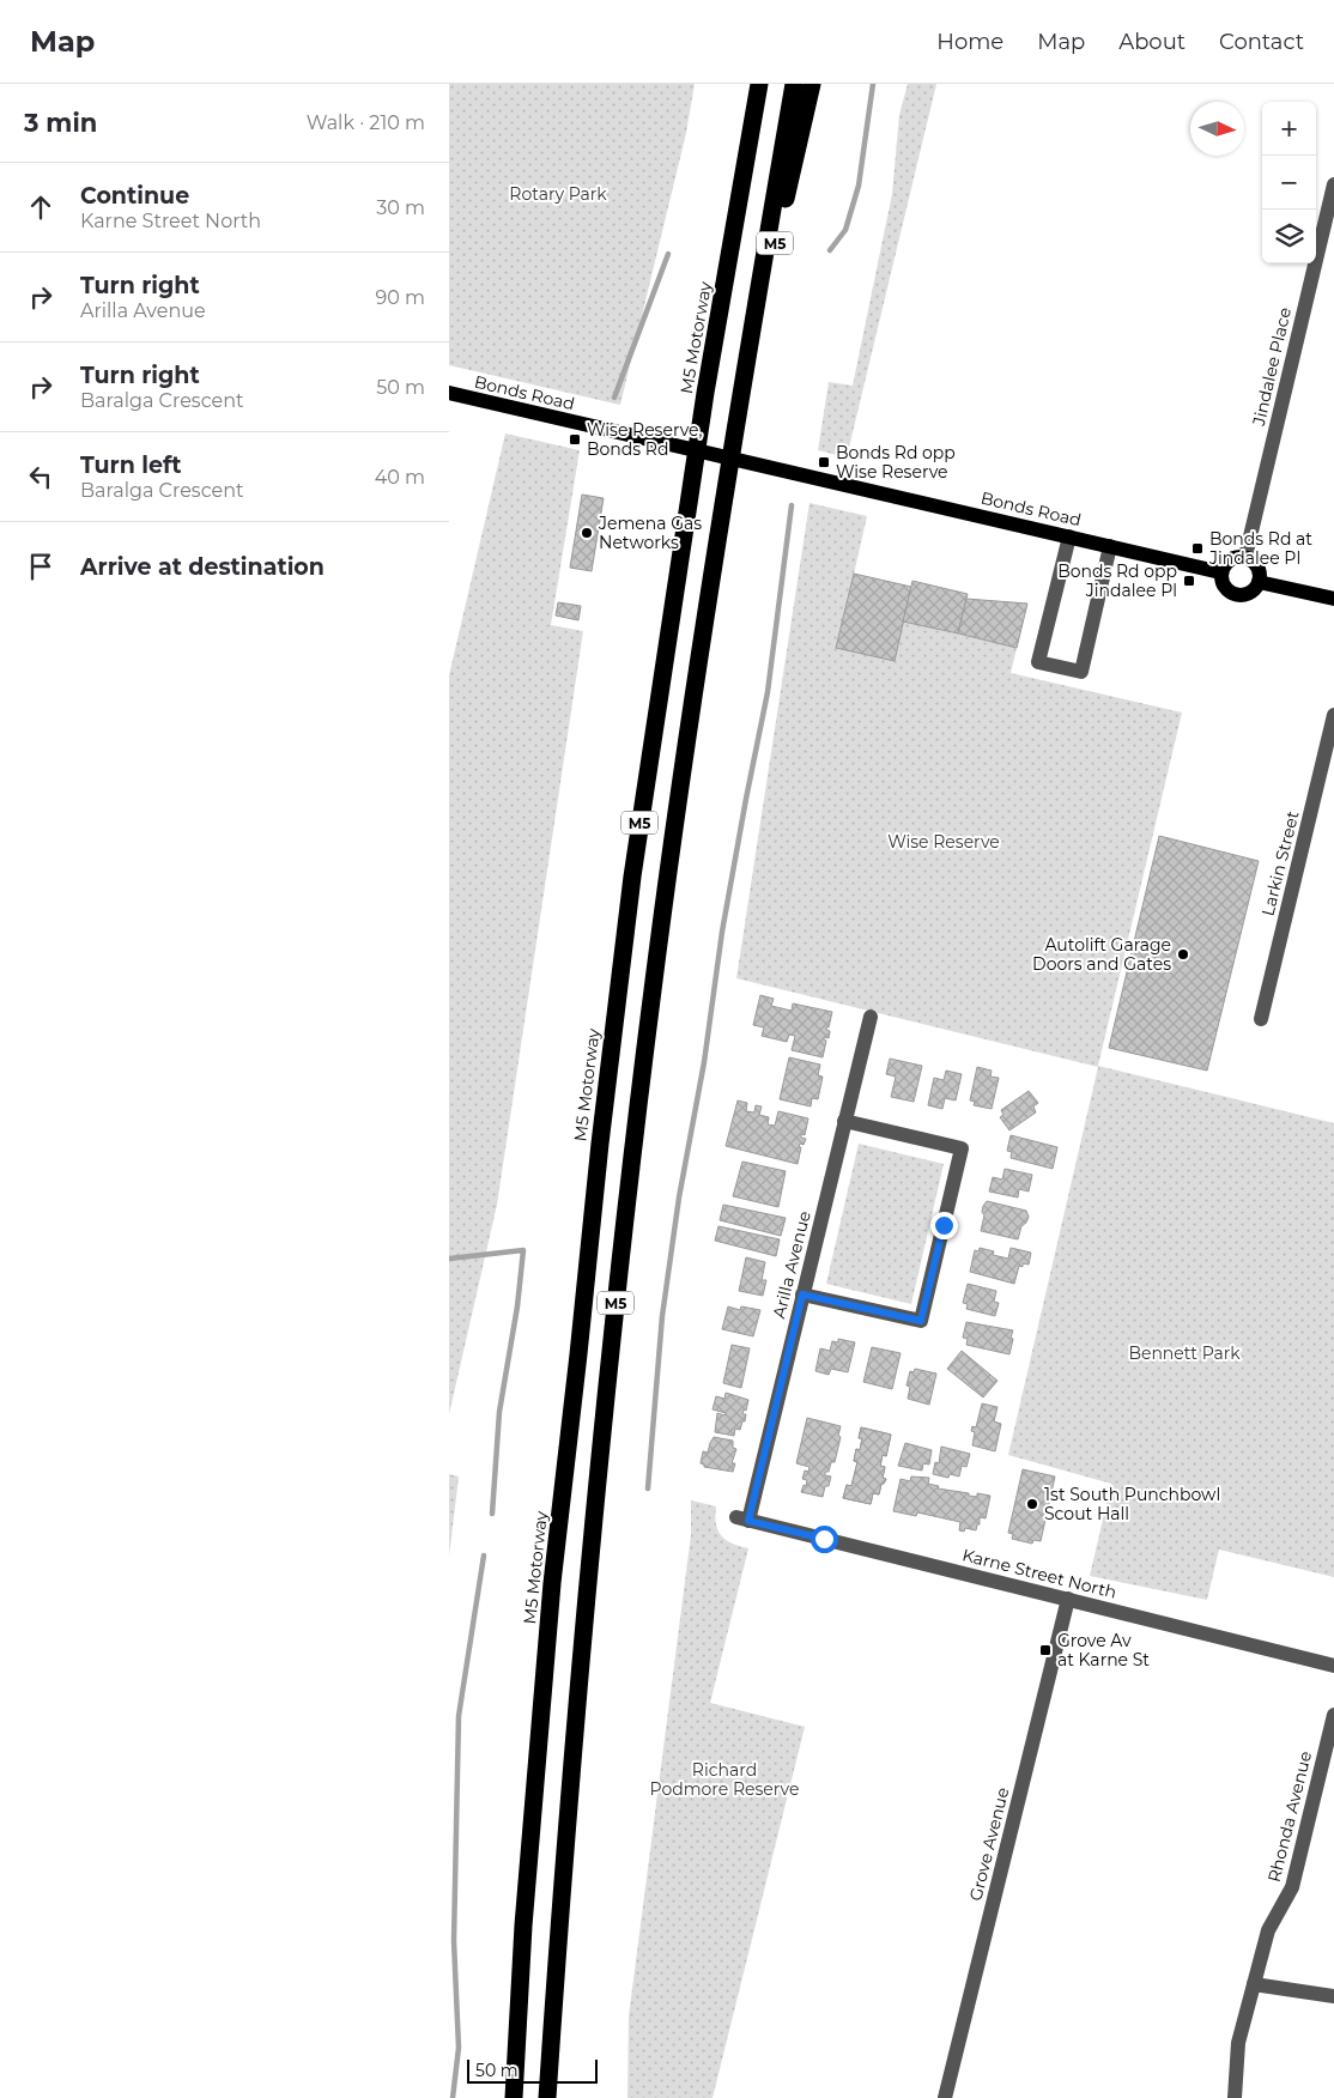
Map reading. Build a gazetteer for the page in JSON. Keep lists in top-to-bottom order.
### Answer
{
  "streets": {
    "highway": ["M5", "M5 Motorway"],
    "main road": ["Bonds Road"],
    "street": [
      "Jindalee Place",
      "Larkin Street",
      "Arilla Avenue",
      "Karne Street North",
      "Rhonda Avenue",
      "Grove Avenue"
    ]
  },
  "crossings": [
    ["Jindalee Place", "Bonds Road"],
    ["Arilla Avenue", "Karne Street North"],
    ["Karne Street North", "Grove Avenue"]
  ],
  "parks": [
    "Rotary Park",
    "Wise Reserve",
    "Bennett Park",
    "Richard Podmore Reserve"
  ],
  "places": {
    "transit": [
      "Wise Reserve, Bonds Rd",
      "Bonds Rd opp Wise Reserve",
      "Bonds Rd at Jindalee Pl",
      "Bonds Rd opp Jindalee Pl",
      "Grove Av at Karne St"
    ],
    "other": ["Jemena Gas Networks", "Autolift Garage Doors and Gates", "1st South Punchbowl Scout Hall"]
  },
  "scale_bar": "50 m",
  "north": "right",
  "page": {
    "header": "Map",
    "nav": [
      "Home",
      "Map",
      "About",
      "Contact"
    ],
    "heading": ["3 min", "Walk · 210 m"],
    "map_buttons": ["+", "−"],
    "list": [
      ["Continue", "Karne Street North", "30 m"],
      ["Turn right", "Arilla Avenue", "90 m"],
      ["Turn right", "Baralga Crescent", "50 m"],
      ["Turn left", "Baralga Crescent", "40 m"],
      "Arrive at destination"
    ],
    "scale": "50 m"
  }
}
